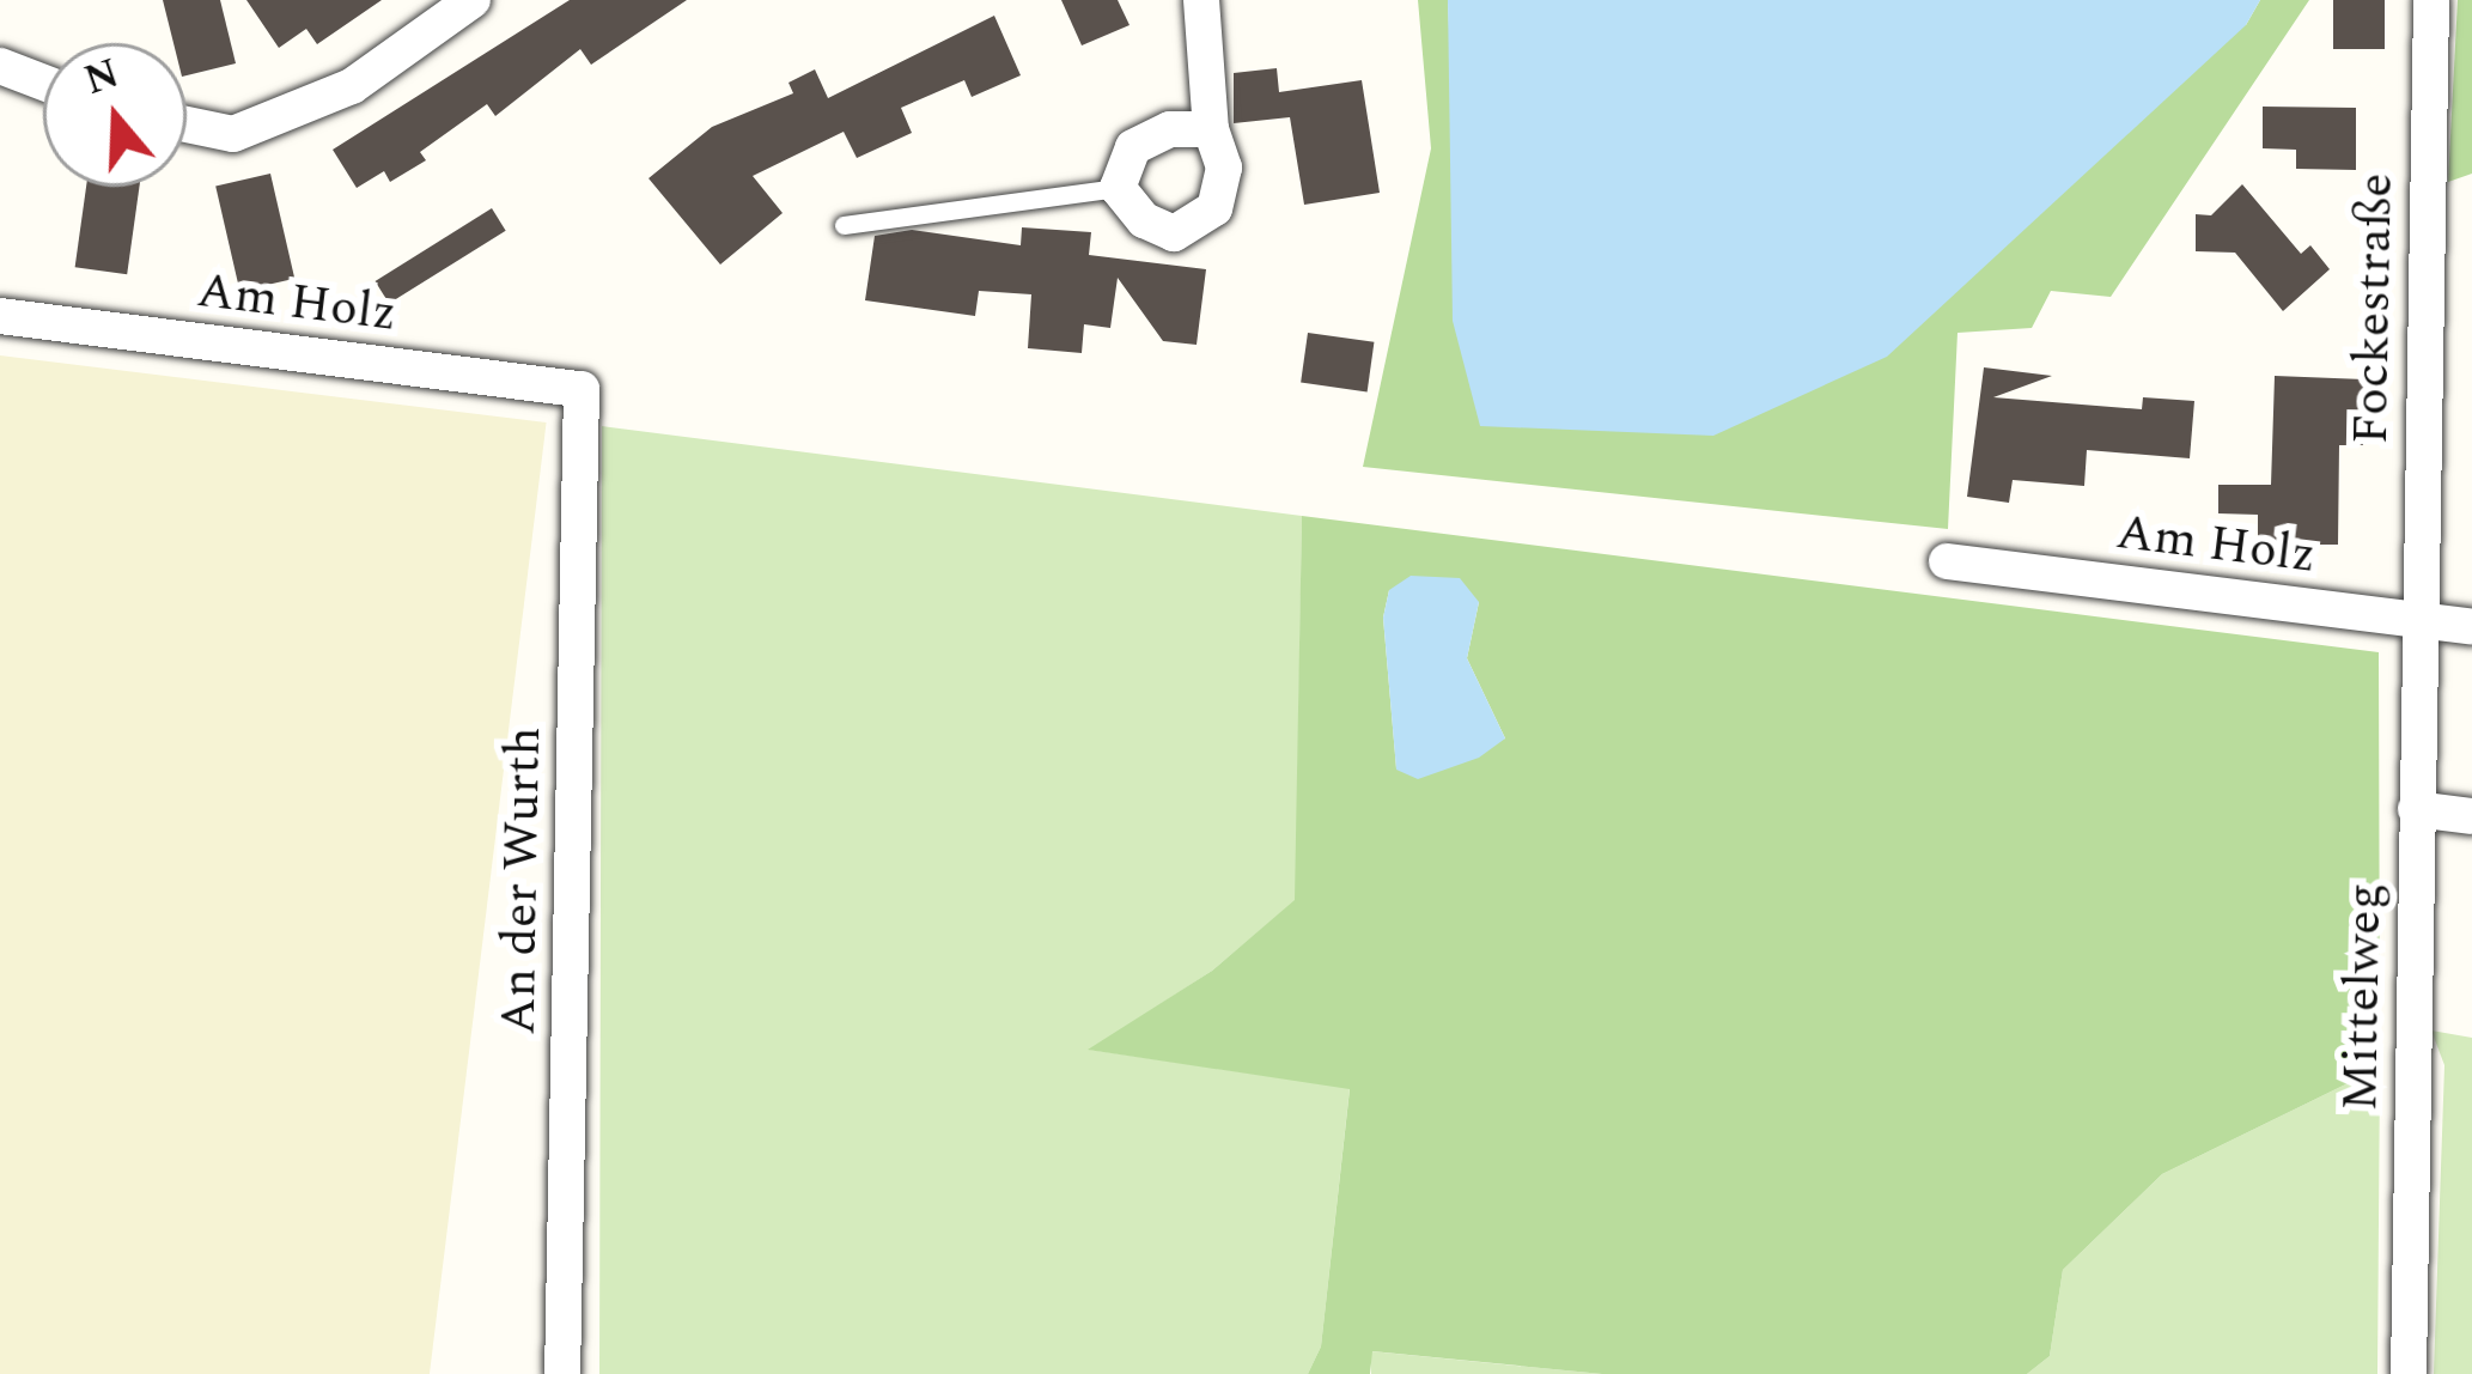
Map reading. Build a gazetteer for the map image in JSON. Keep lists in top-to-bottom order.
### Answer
{
  "streets": {
    "street": [
      "Am Holz",
      "Fockestraße",
      "An der Wurth",
      "Mittelweg"
    ]
  },
  "crossings": [
    ["Am Holz", "Fockestraße"],
    ["Am Holz", "An der Wurth"],
    ["Am Holz", "Mittelweg"],
    ["Fockestraße", "Mittelweg"]
  ],
  "north": "top"
}
